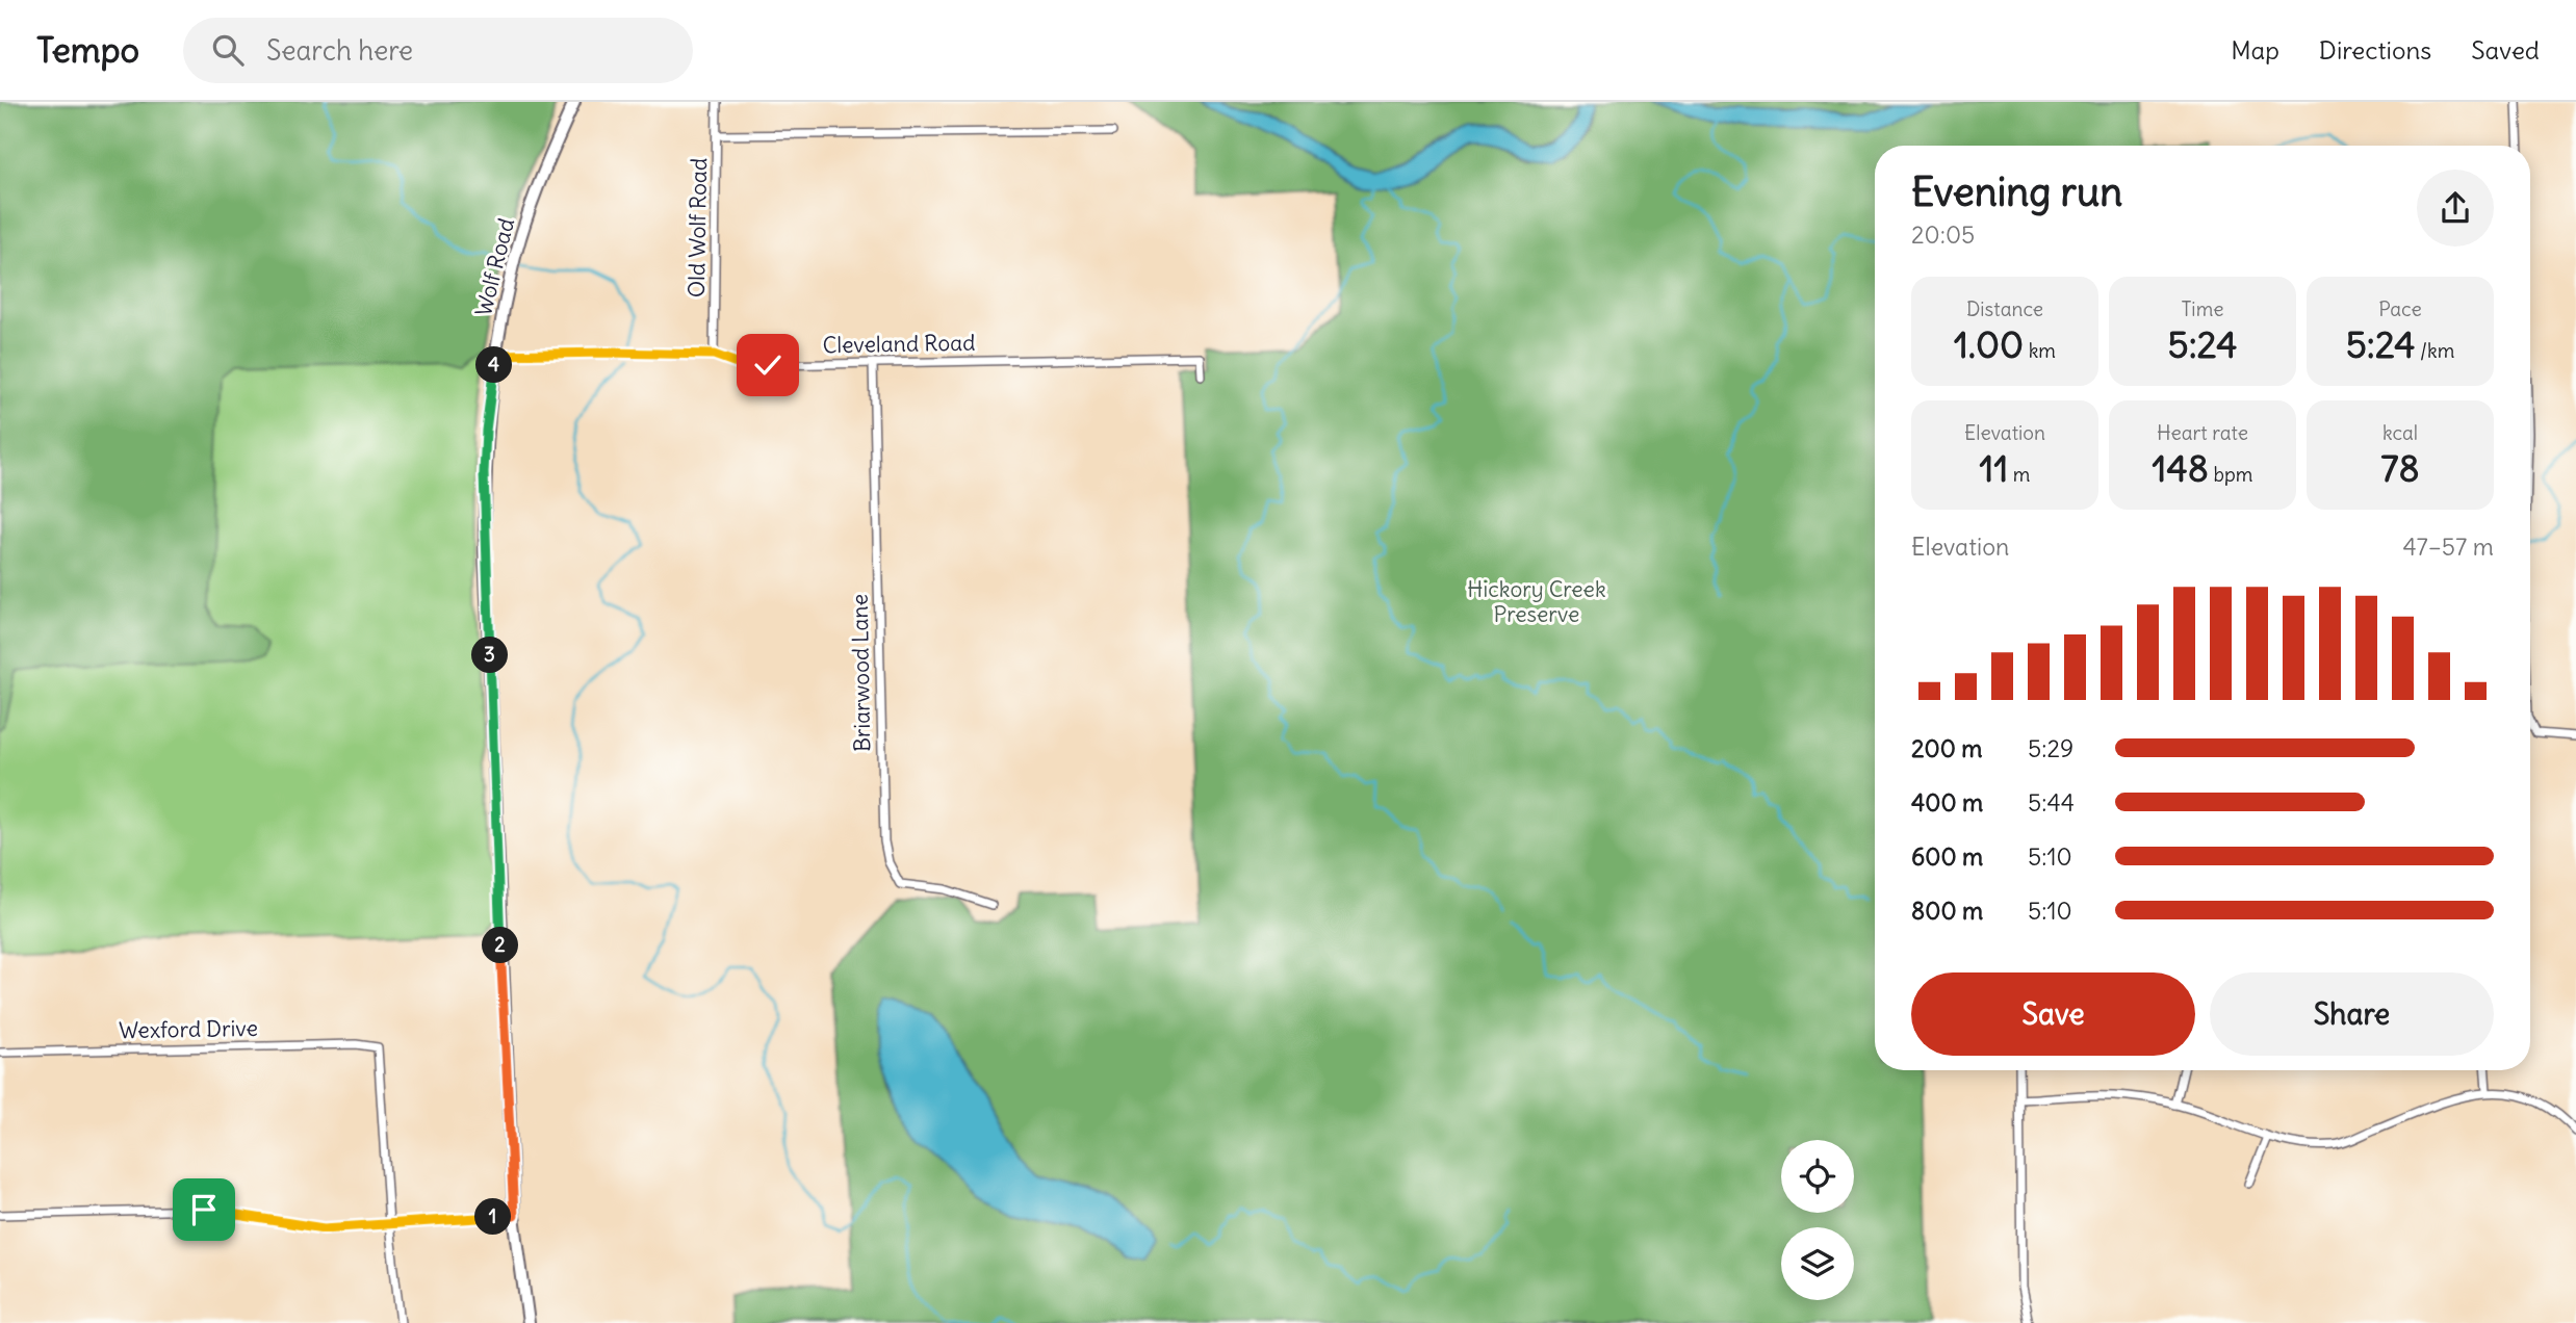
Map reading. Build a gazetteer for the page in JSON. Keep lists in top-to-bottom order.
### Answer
{
  "streets": {
    "main road": ["Wolf Road"],
    "street": [
      "Old Wolf Road",
      "Cleveland Road",
      "Briarwood Lane",
      "Wexford Drive"
    ]
  },
  "crossings": [
    ["Old Wolf Road", "Cleveland Road"],
    ["Wolf Road", "Cleveland Road"],
    ["Cleveland Road", "Briarwood Lane"]
  ],
  "parks": ["Hickory Creek Preserve"],
  "page": {
    "header": "Tempo",
    "search": "Search here",
    "nav": ["Map", "Directions", "Saved"],
    "heading": ["Evening run", "20:05"],
    "stats": [
      ["Distance", "1.00 km"],
      ["Time", "5:24"],
      ["Pace", "5:24 /km"],
      ["Elevation", "11 m"],
      ["Heart rate", "148 bpm"],
      ["kcal", "78"]
    ],
    "pins": [
      "4",
      "3",
      "2",
      "1"
    ],
    "chart": ["Elevation", "47–57 m"],
    "list": [
      {
        "name": "200 m",
        "note": "5:29"
      },
      {
        "name": "400 m",
        "note": "5:44"
      },
      {
        "name": "600 m",
        "note": "5:10"
      },
      {
        "name": "800 m",
        "note": "5:10"
      }
    ],
    "buttons": ["Save", "Share"]
  }
}
